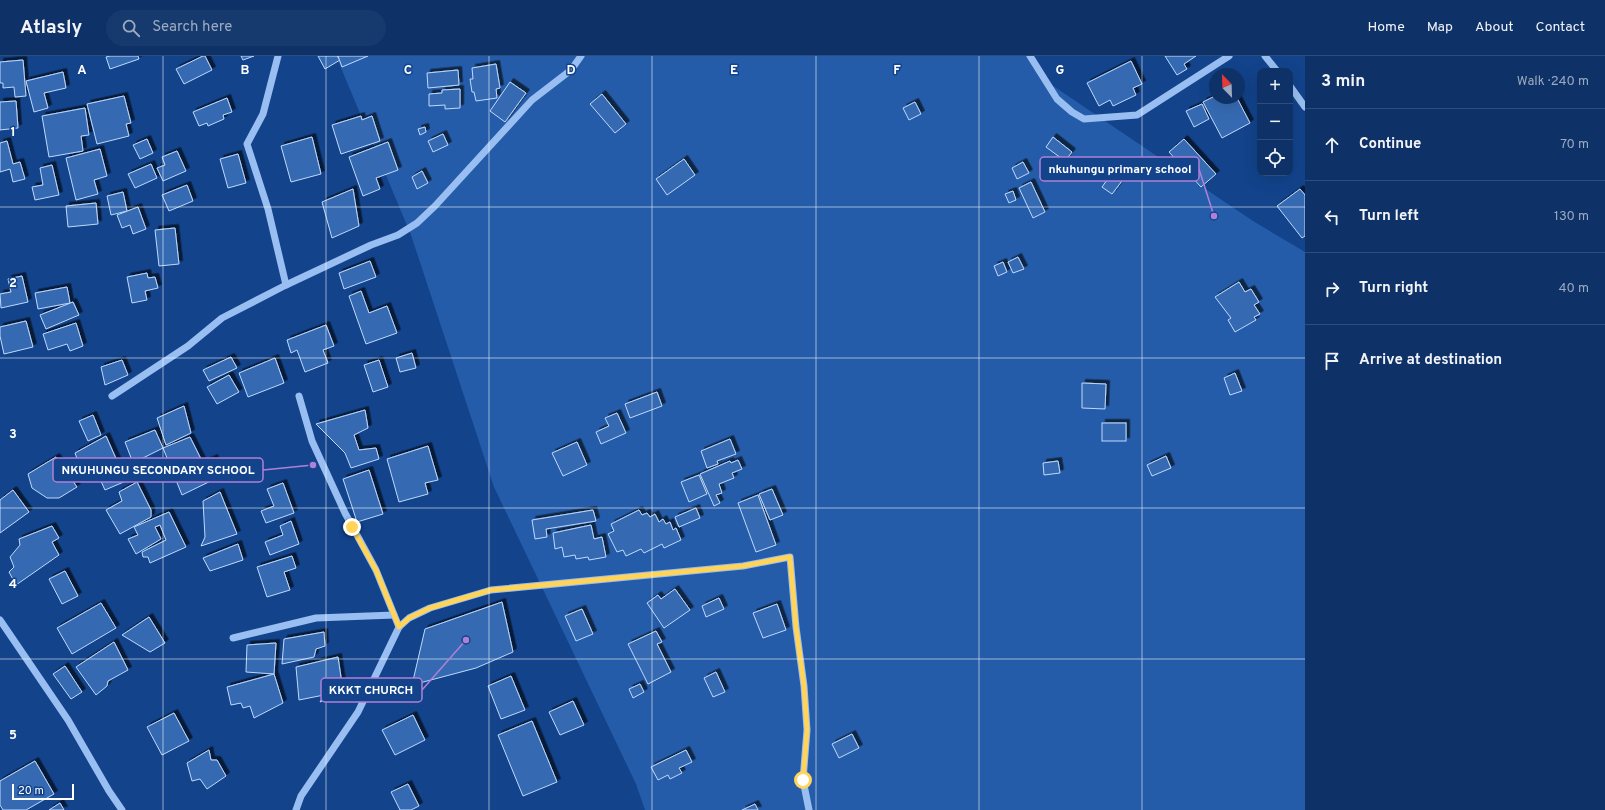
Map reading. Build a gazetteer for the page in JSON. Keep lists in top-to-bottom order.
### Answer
{
  "places": ["nkuhungu primary school", "NKUHUNGU SECONDARY SCHOOL", "KKKT CHURCH"],
  "scale_bar": "20 m",
  "north": "top left",
  "page": {
    "header": "Atlasly",
    "search": "Search here",
    "nav": [
      "Home",
      "Map",
      "About",
      "Contact"
    ],
    "heading": ["3 min", "Walk · 240 m"],
    "map_buttons": ["+", "−"],
    "list": [
      ["Continue", "70 m"],
      ["Turn left", "130 m"],
      ["Turn right", "40 m"],
      "Arrive at destination"
    ],
    "scale": "20 m"
  },
  "grid": {
    "columns": [
      "A",
      "B",
      "C",
      "D",
      "E",
      "F",
      "G"
    ],
    "rows": [
      "1",
      "2",
      "3",
      "4",
      "5"
    ]
  }
}
